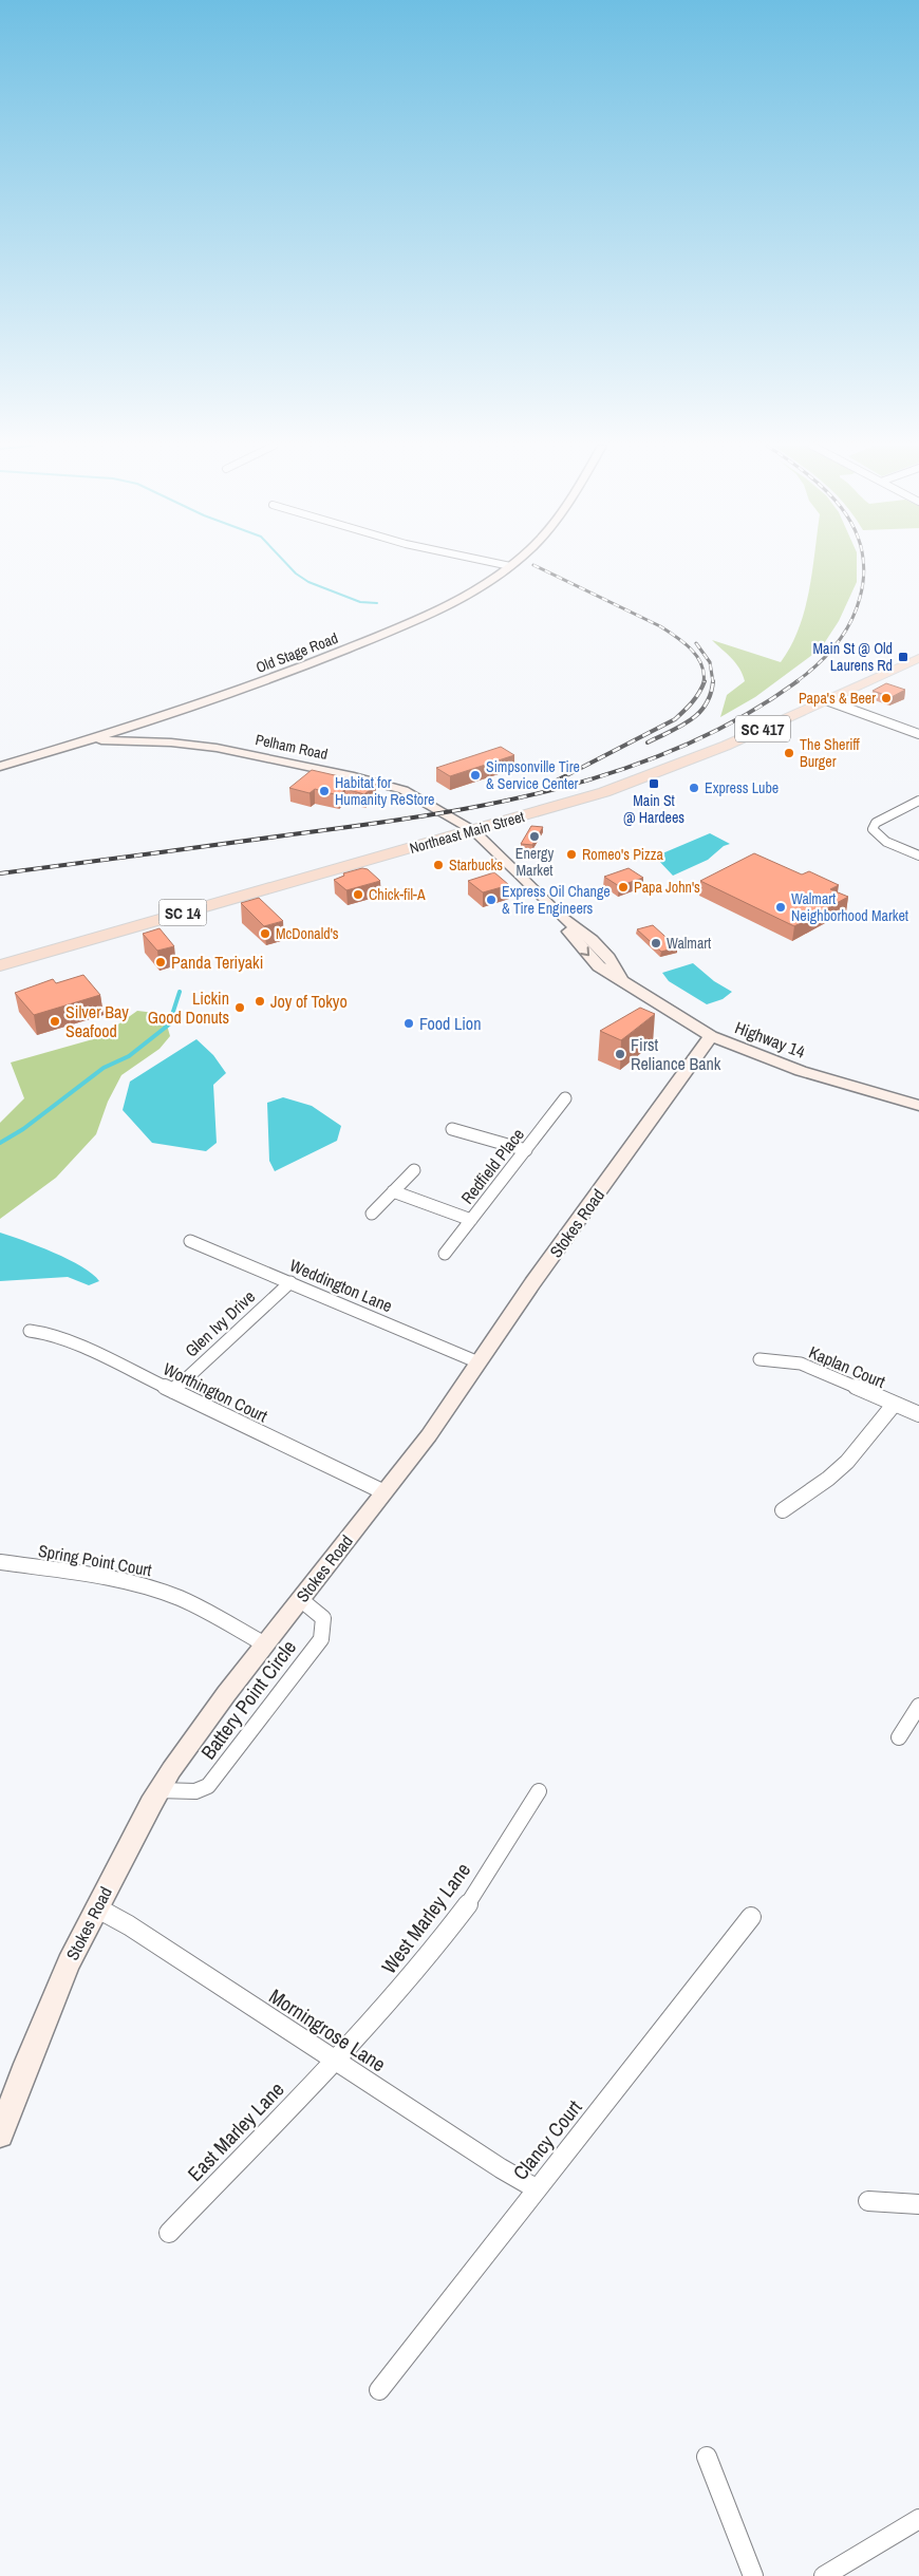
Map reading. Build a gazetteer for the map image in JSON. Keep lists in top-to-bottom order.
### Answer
{
  "streets": {
    "main road": ["SC 417", "Northeast Main Street", "SC 14"],
    "street": [
      "Old Stage Road",
      "Pelham Road",
      "Highway 14",
      "Redfield Place",
      "Stokes Road",
      "Weddington Lane",
      "Glen Ivy Drive",
      "Kaplan Court",
      "Worthington Court",
      "Spring Point Court",
      "Battery Point Circle",
      "West Marley Lane",
      "Morningrose Lane",
      "East Marley Lane",
      "Clancy Court"
    ]
  },
  "crossings": [
    ["Old Stage Road", "Pelham Road"],
    ["Pelham Road", "Northeast Main Street"],
    ["Pelham Road", "Highway 14"],
    ["Northeast Main Street", "Highway 14"],
    ["Highway 14", "Stokes Road"],
    ["Stokes Road", "Weddington Lane"],
    ["Stokes Road", "Worthington Court"],
    ["Stokes Road", "Spring Point Court"],
    ["Stokes Road", "Battery Point Circle"],
    ["Stokes Road", "Morningrose Lane"],
    ["Weddington Lane", "Glen Ivy Drive"],
    ["Glen Ivy Drive", "Worthington Court"],
    ["West Marley Lane", "Morningrose Lane"],
    ["West Marley Lane", "East Marley Lane"],
    ["Morningrose Lane", "East Marley Lane"],
    ["Morningrose Lane", "Clancy Court"]
  ],
  "places": {
    "transit": ["Main St @ Old Laurens Rd", "Main St @ Hardees"],
    "other": [
      "Papa's & Beer",
      "The Sheriff Burger",
      "Simpsonville Tire & Service Center",
      "Express Lube",
      "Habitat for Humanity ReStore",
      "Energy Market",
      "Romeo's Pizza",
      "Starbucks",
      "Papa John's",
      "Chick-fil-A",
      "Express Oil Change & Tire Engineers",
      "Walmart Neighborhood Market",
      "McDonald's",
      "Walmart",
      "Panda Teriyaki",
      "Joy of Tokyo",
      "Lickin Good Donuts",
      "Silver Bay Seafood",
      "Food Lion",
      "First Reliance Bank"
    ]
  }
}
